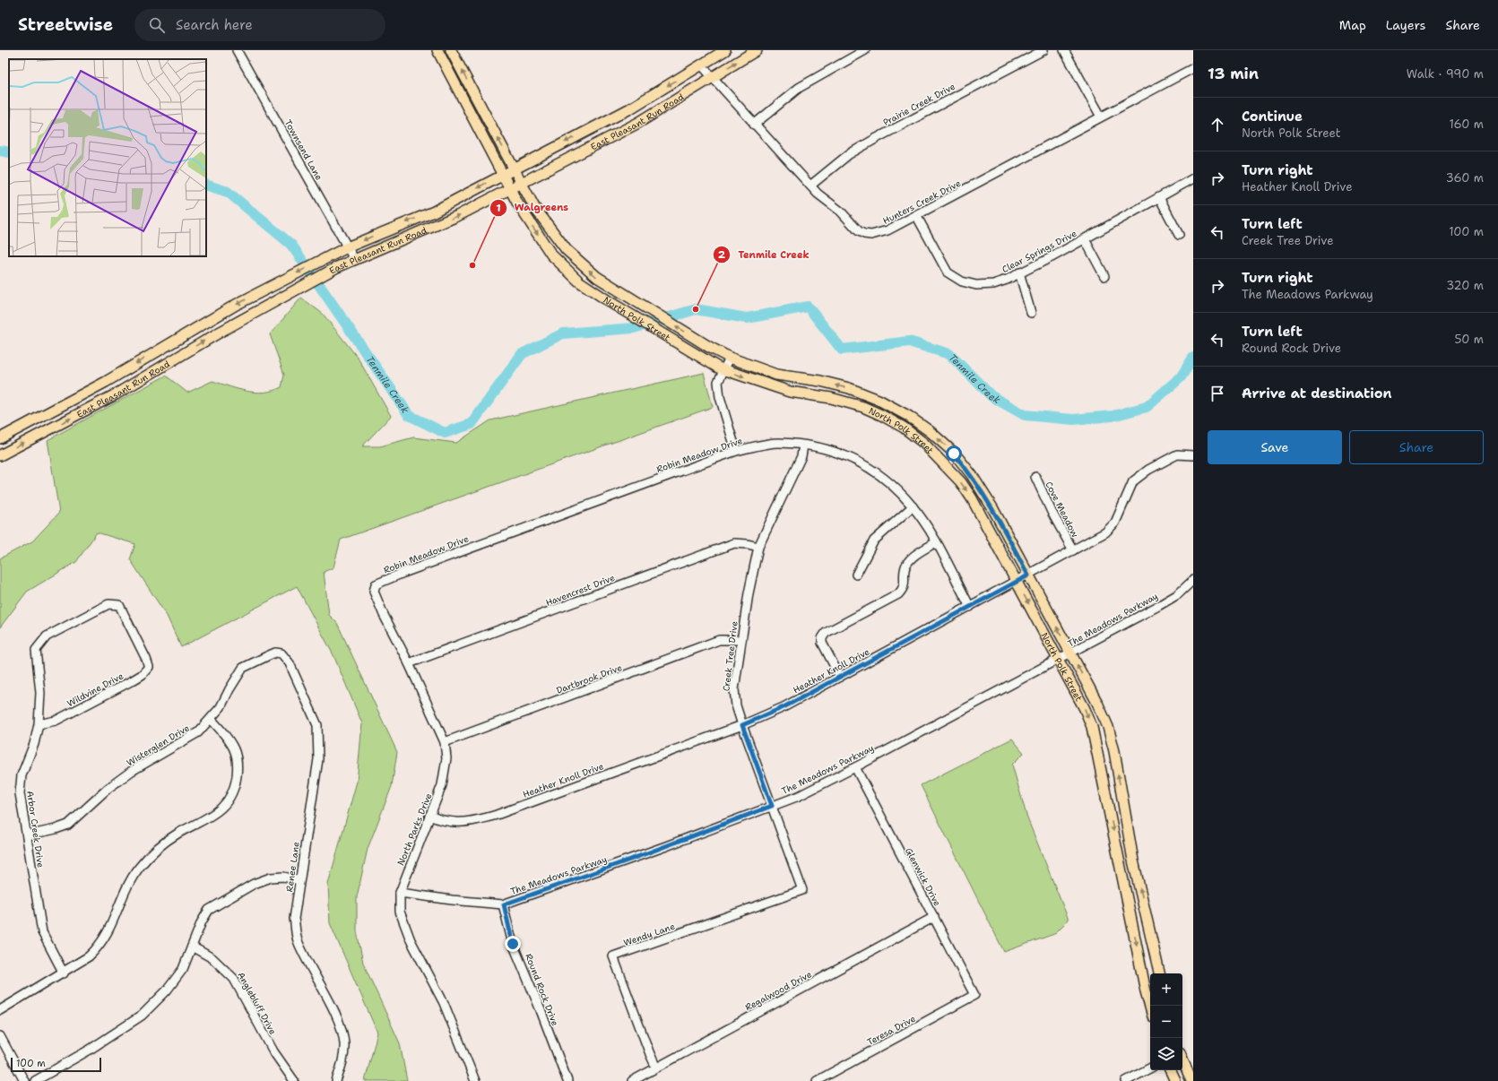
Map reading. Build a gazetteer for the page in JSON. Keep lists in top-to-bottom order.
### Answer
{
  "streets": {
    "main road": ["East Pleasant Run Road", "North Polk Street"],
    "street": [
      "Prairie Creek Drive",
      "Townsend Lane",
      "Hunters Creek Drive",
      "Clear Springs Drive",
      "Robin Meadow Drive",
      "Cove Meadow",
      "Havencrest Drive",
      "The Meadows Parkway",
      "Creek Tree Drive",
      "Heather Knoll Drive",
      "Dartbrook Drive",
      "Wildvine Drive",
      "Wisterglen Drive",
      "Arbor Creek Drive",
      "North Parks Drive",
      "Renee Lane",
      "Glenwick Drive",
      "Wendy Lane",
      "Round Rock Drive",
      "Regalwood Drive",
      "Anglebluff Drive",
      "Teresa Drive"
    ]
  },
  "crossings": [
    ["Prairie Creek Drive", "Hunters Creek Drive"],
    ["East Pleasant Run Road", "Townsend Lane"],
    ["East Pleasant Run Road", "Hunters Creek Drive"],
    ["East Pleasant Run Road", "North Polk Street"],
    ["Hunters Creek Drive", "Clear Springs Drive"],
    ["North Polk Street", "The Meadows Parkway"],
    ["North Polk Street", "Heather Knoll Drive"],
    ["Robin Meadow Drive", "Creek Tree Drive"],
    ["Robin Meadow Drive", "Heather Knoll Drive"],
    ["Robin Meadow Drive", "North Parks Drive"],
    ["Cove Meadow", "Heather Knoll Drive"],
    ["Havencrest Drive", "Creek Tree Drive"],
    ["Havencrest Drive", "North Parks Drive"],
    ["The Meadows Parkway", "Creek Tree Drive"],
    ["The Meadows Parkway", "North Parks Drive"],
    ["The Meadows Parkway", "Glenwick Drive"],
    ["The Meadows Parkway", "Round Rock Drive"],
    ["Creek Tree Drive", "Heather Knoll Drive"],
    ["Creek Tree Drive", "Dartbrook Drive"],
    ["Creek Tree Drive", "Wendy Lane"],
    ["Heather Knoll Drive", "North Parks Drive"],
    ["Dartbrook Drive", "North Parks Drive"],
    ["Wildvine Drive", "Arbor Creek Drive"],
    ["Wisterglen Drive", "Arbor Creek Drive"],
    ["Wisterglen Drive", "Renee Lane"],
    ["Glenwick Drive", "Regalwood Drive"],
    ["Glenwick Drive", "Teresa Drive"],
    ["Wendy Lane", "Regalwood Drive"]
  ],
  "water": ["Tenmile Creek"],
  "places": ["Walgreens", "Tenmile Creek"],
  "scale_bar": "100 m",
  "page": {
    "header": "Streetwise",
    "search": "Search here",
    "nav": ["Map", "Layers", "Share"],
    "heading": ["13 min", "Walk · 990 m"],
    "list": [
      ["Continue", "North Polk Street", "160 m"],
      ["Turn right", "Heather Knoll Drive", "360 m"],
      ["Turn left", "Creek Tree Drive", "100 m"],
      ["Turn right", "The Meadows Parkway", "320 m"],
      ["Turn left", "Round Rock Drive", "50 m"],
      "Arrive at destination"
    ],
    "buttons": ["Save", "Share"],
    "map_buttons": ["+", "−"],
    "scale": "100 m"
  }
}
